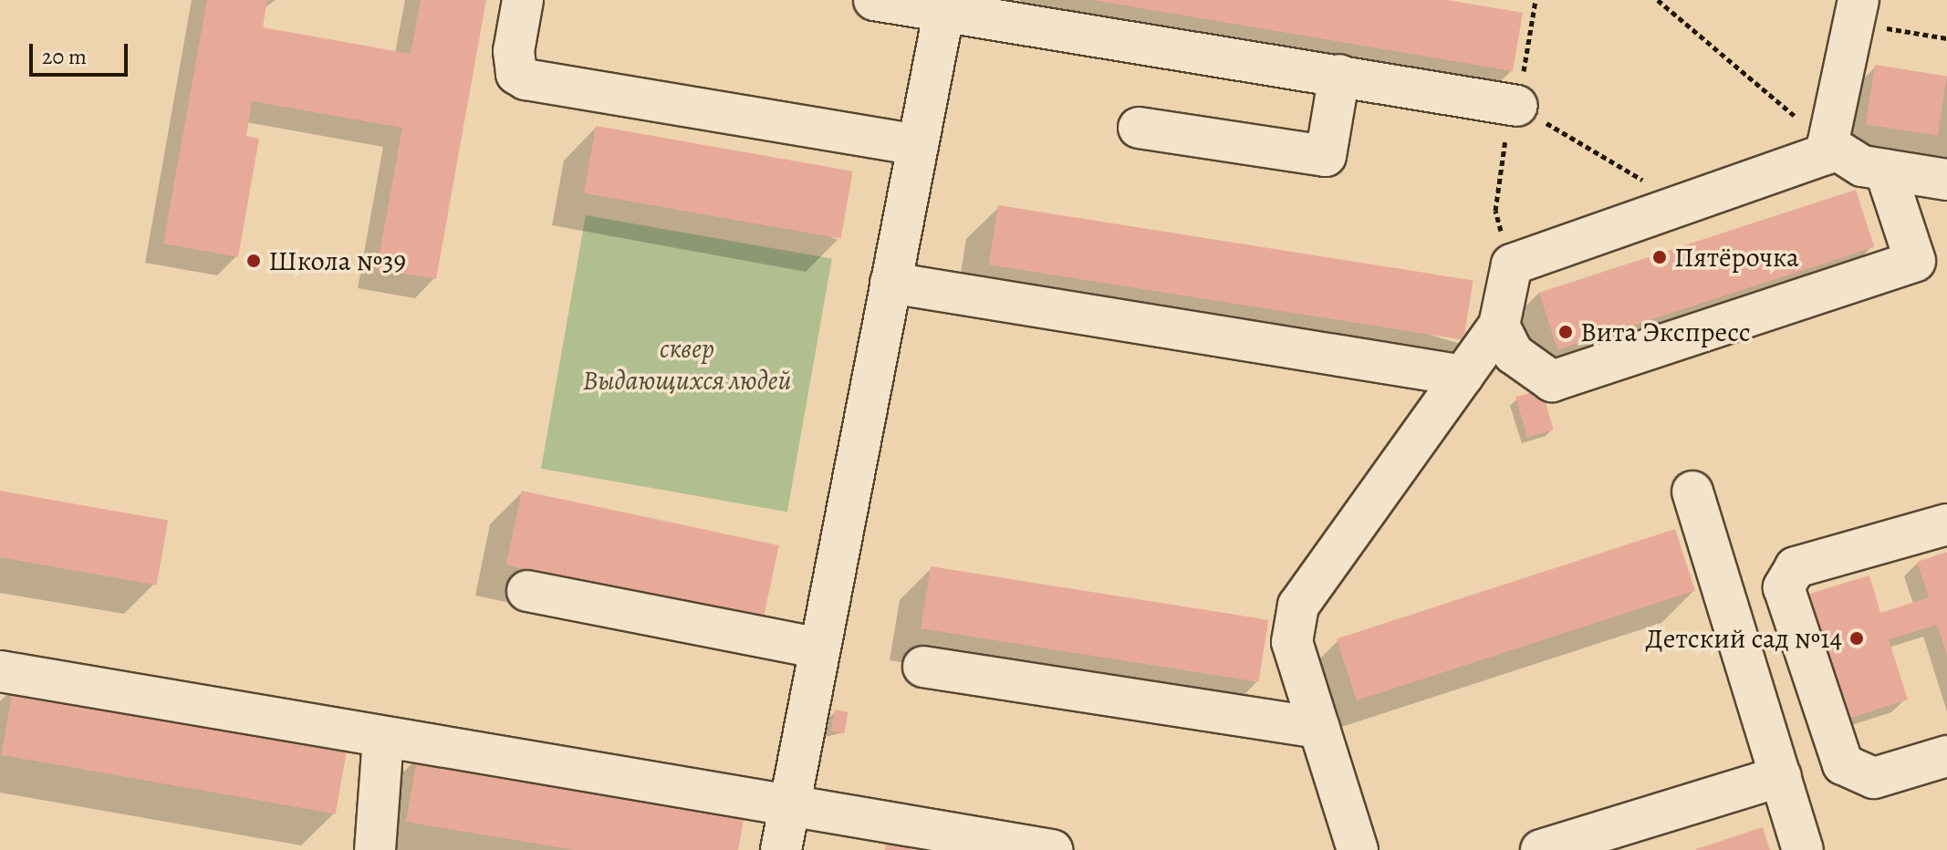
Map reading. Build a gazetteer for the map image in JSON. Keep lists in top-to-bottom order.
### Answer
{
  "parks": ["сквер Выдающихся людей"],
  "places": [
    "Пятёрочка",
    "Школа №39",
    "Вита Экспресс",
    "Детский сад №14"
  ],
  "scale_bar": "20 m"
}
